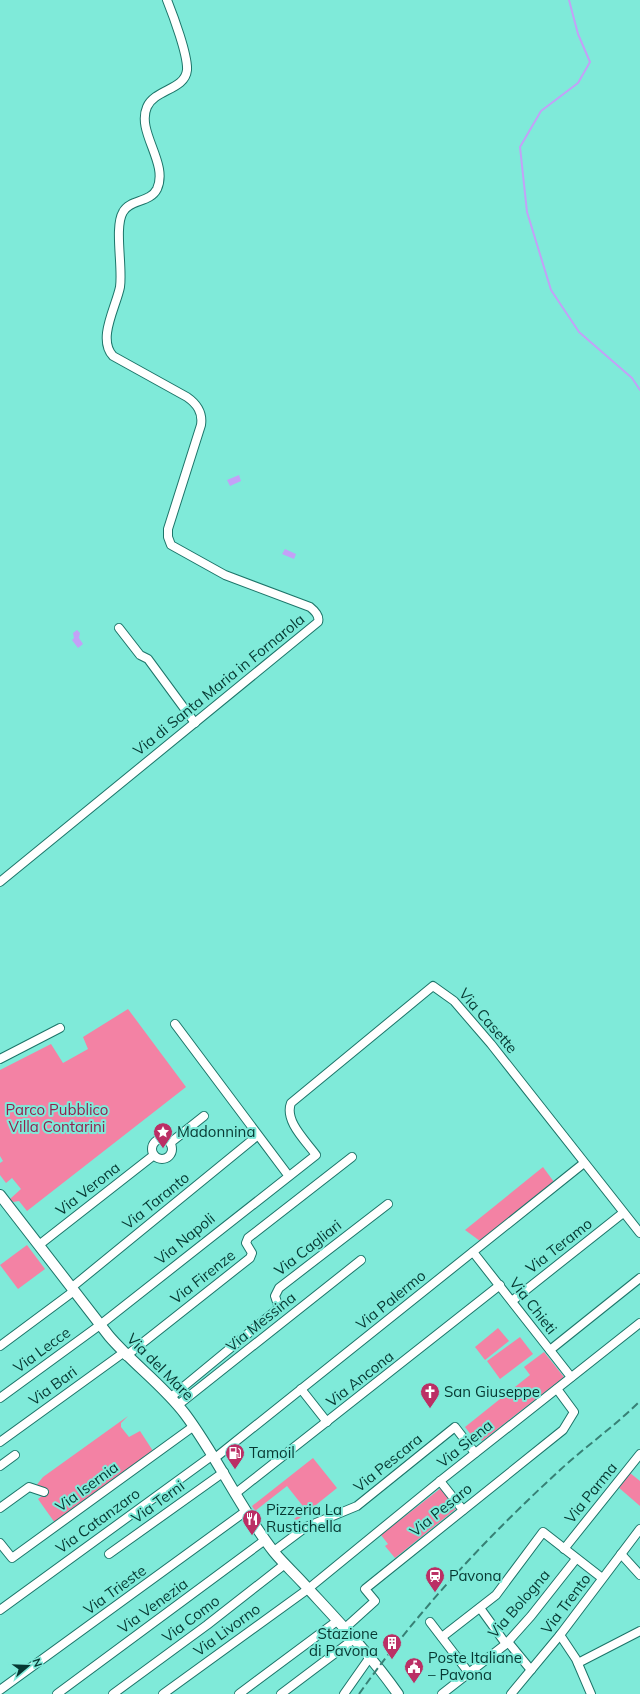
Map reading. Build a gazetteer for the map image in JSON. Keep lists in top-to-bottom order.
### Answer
{
  "streets": {
    "main road": ["Via del Mare"],
    "street": [
      "Via di Santa Maria in Fornarola",
      "Via Casette",
      "Via Verona",
      "Via Taranto",
      "Via Napoli",
      "Via Teramo",
      "Via Cagliari",
      "Via Firenze",
      "Via Palermo",
      "Via Chieti",
      "Via Messina",
      "Via Lecce",
      "Via Ancona",
      "Via Bari",
      "Via Siena",
      "Via Pescara",
      "Via Isernia",
      "Via Parma",
      "Via Terni",
      "Via Pesaro",
      "Via Catanzaro",
      "Via Trieste",
      "Via Bologna",
      "Via Trento",
      "Via Venezia",
      "Via Como",
      "Via Livorno"
    ]
  },
  "crossings": [
    ["Via Casette", "Via Napoli"],
    ["Via Casette", "Via Teramo"],
    ["Via Casette", "Via Palermo"],
    ["Via Verona", "Via del Mare"],
    ["Via Taranto", "Via del Mare"],
    ["Via Napoli", "Via Lecce"],
    ["Via Napoli", "Via del Mare"],
    ["Via Teramo", "Via Chieti"],
    ["Via Firenze", "Via del Mare"],
    ["Via Firenze", "Via Bari"],
    ["Via Palermo", "Via Chieti"],
    ["Via Palermo", "Via del Mare"],
    ["Via Palermo", "Via Catanzaro"],
    ["Via Chieti", "Via Ancona"],
    ["Via Chieti", "Via Siena"],
    ["Via Messina", "Via del Mare"],
    ["Via Lecce", "Via del Mare"],
    ["Via del Mare", "Via Ancona"],
    ["Via del Mare", "Via Bari"],
    ["Via del Mare", "Via Siena"],
    ["Via del Mare", "Via Pescara"],
    ["Via del Mare", "Via Isernia"],
    ["Via del Mare", "Via Terni"],
    ["Via del Mare", "Via Pesaro"],
    ["Via del Mare", "Via Catanzaro"],
    ["Via del Mare", "Via Trieste"],
    ["Via del Mare", "Via Venezia"],
    ["Via del Mare", "Via Como"],
    ["Via del Mare", "Via Livorno"],
    ["Via Siena", "Via Pescara"],
    ["Via Siena", "Via Pesaro"],
    ["Via Siena", "Via Livorno"]
  ],
  "parks": ["Parco Pubblico Villa Contarini"],
  "places": {
    "place": ["Madonnina"],
    "church": ["San Giuseppe"],
    "fuel station": ["Tamoil"],
    "restaurant": ["Pizzeria La Rustichella"],
    "station": ["Pavona"],
    "building": ["Stazione di Pavona"],
    "public building": ["Poste Italiane – Pavona"]
  },
  "north": "right"
}
